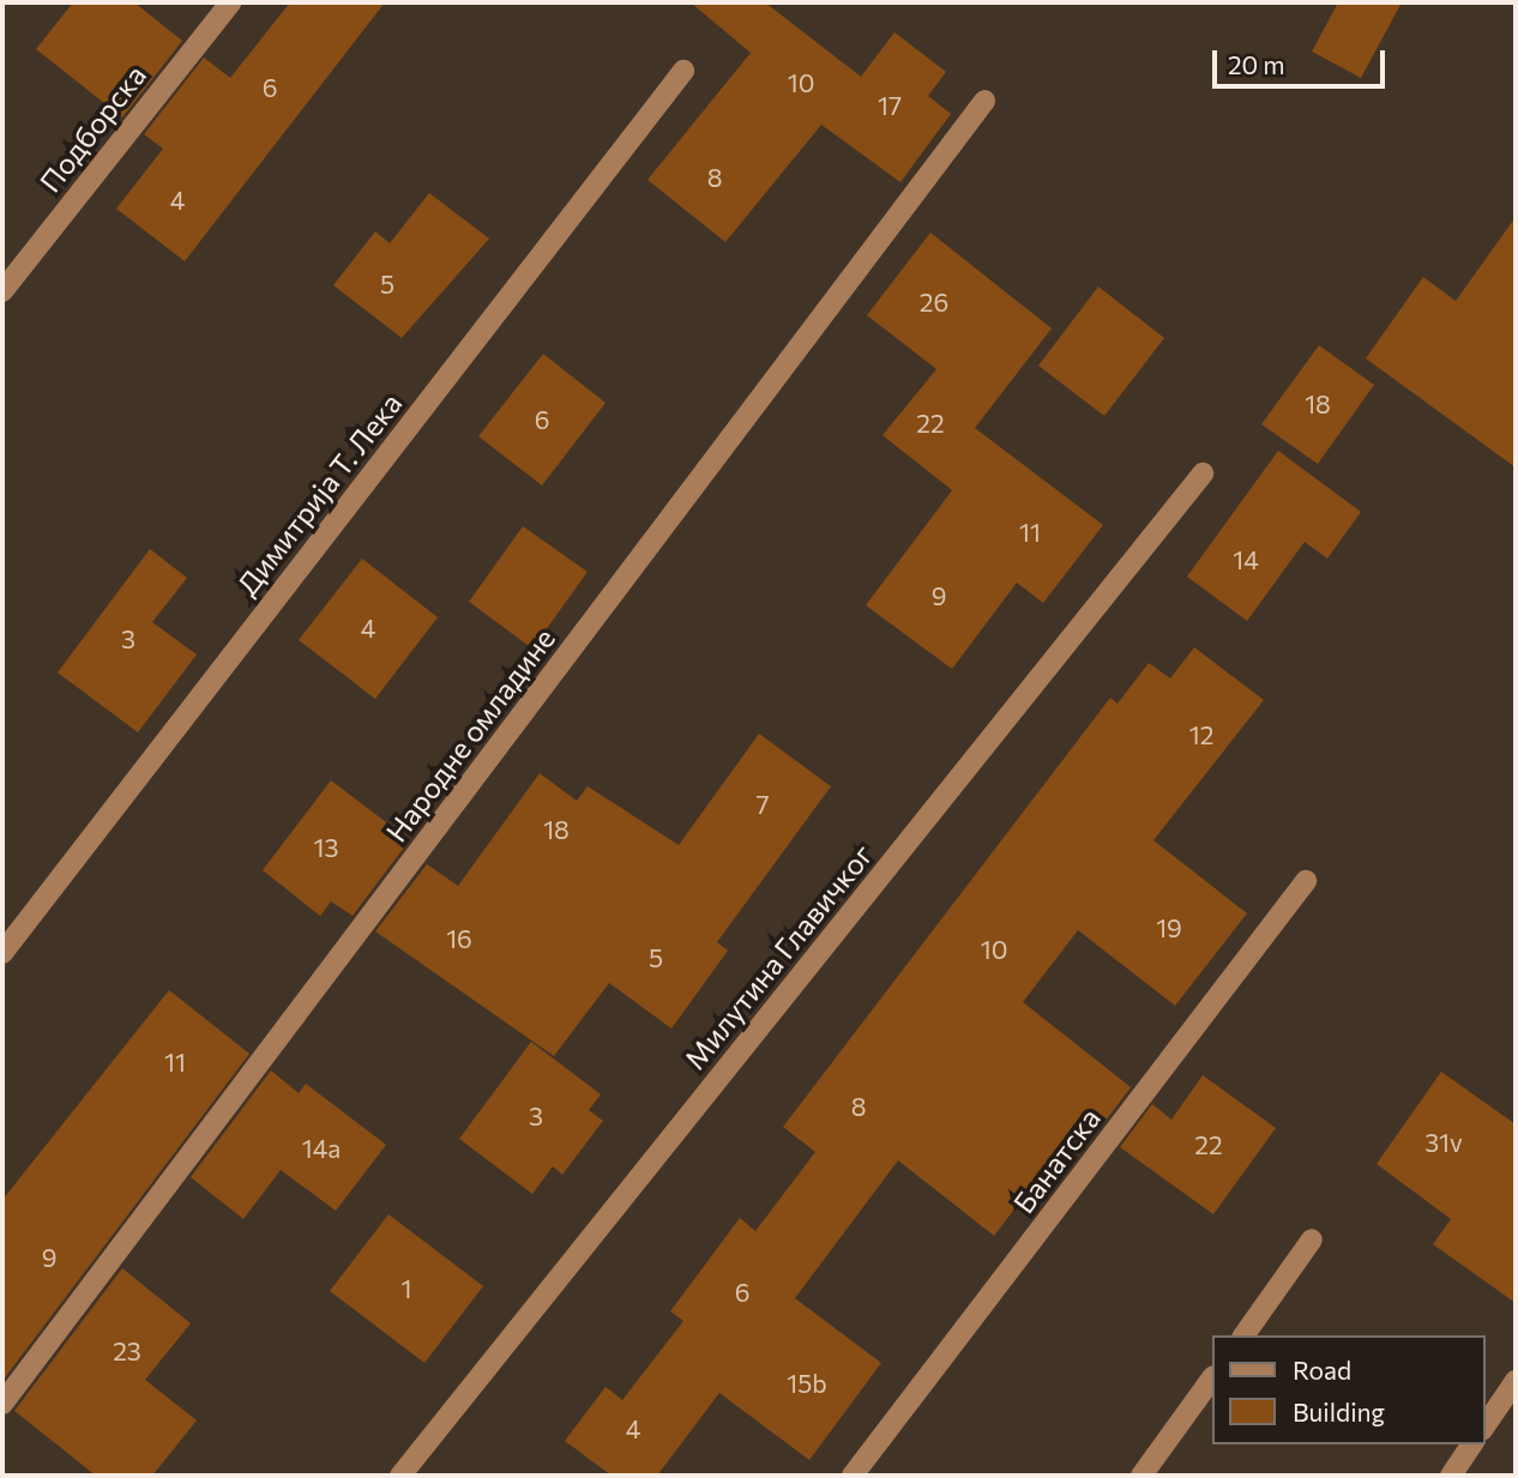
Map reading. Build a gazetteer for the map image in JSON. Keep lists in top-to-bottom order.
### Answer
{
  "streets": {
    "street": [
      "Подборска",
      "Димитрија Т. Лека",
      "Народне омладине",
      "Милутина Главичког",
      "Банатска"
    ]
  },
  "house_numbers": [
    "10",
    "6",
    "17",
    "8",
    "4",
    "5",
    "26",
    "18",
    "6",
    "22",
    "11",
    "14",
    "9",
    "4",
    "3",
    "12",
    "7",
    "18",
    "13",
    "19",
    "16",
    "10",
    "5",
    "11",
    "8",
    "3",
    "31v",
    "22",
    "14a",
    "9",
    "1",
    "6",
    "23",
    "15b",
    "4"
  ],
  "legend": ["Road", "Building"],
  "scale_bar": "20 m"
}
